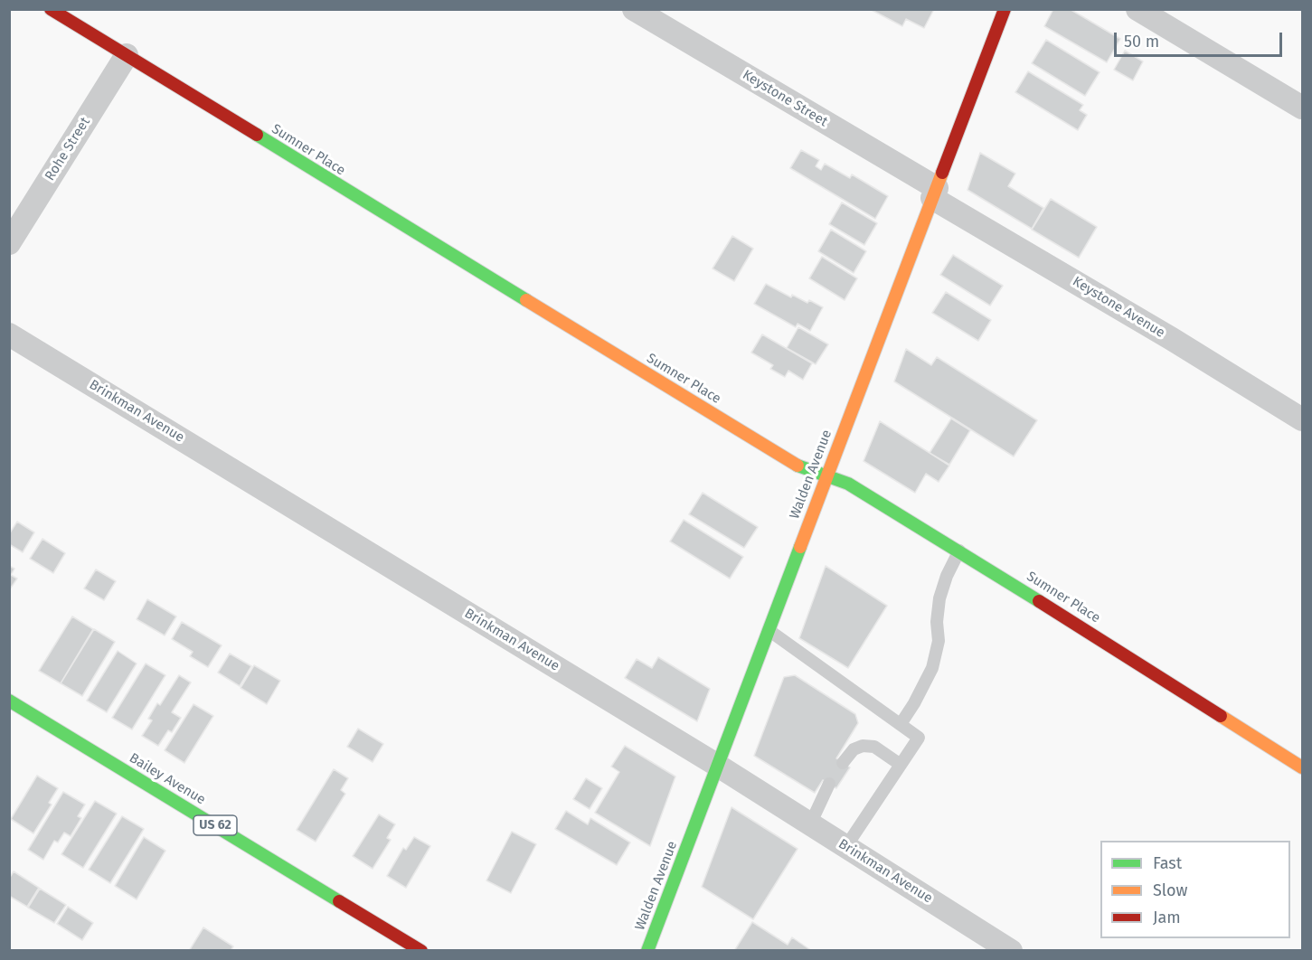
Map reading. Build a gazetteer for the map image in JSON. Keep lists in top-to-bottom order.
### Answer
{
  "streets": {
    "main road": [
      "Sumner Place",
      "Walden Avenue",
      "Bailey Avenue",
      "US 62"
    ],
    "street": [
      "Keystone Street",
      "Rohe Street",
      "Keystone Avenue",
      "Brinkman Avenue"
    ]
  },
  "crossings": [
    ["Keystone Street", "Keystone Avenue"],
    ["Keystone Street", "Walden Avenue"],
    ["Rohe Street", "Sumner Place"],
    ["Sumner Place", "Walden Avenue"],
    ["Keystone Avenue", "Walden Avenue"],
    ["Brinkman Avenue", "Walden Avenue"]
  ],
  "legend": ["Fast", "Slow", "Jam"],
  "scale_bar": "50 m"
}
